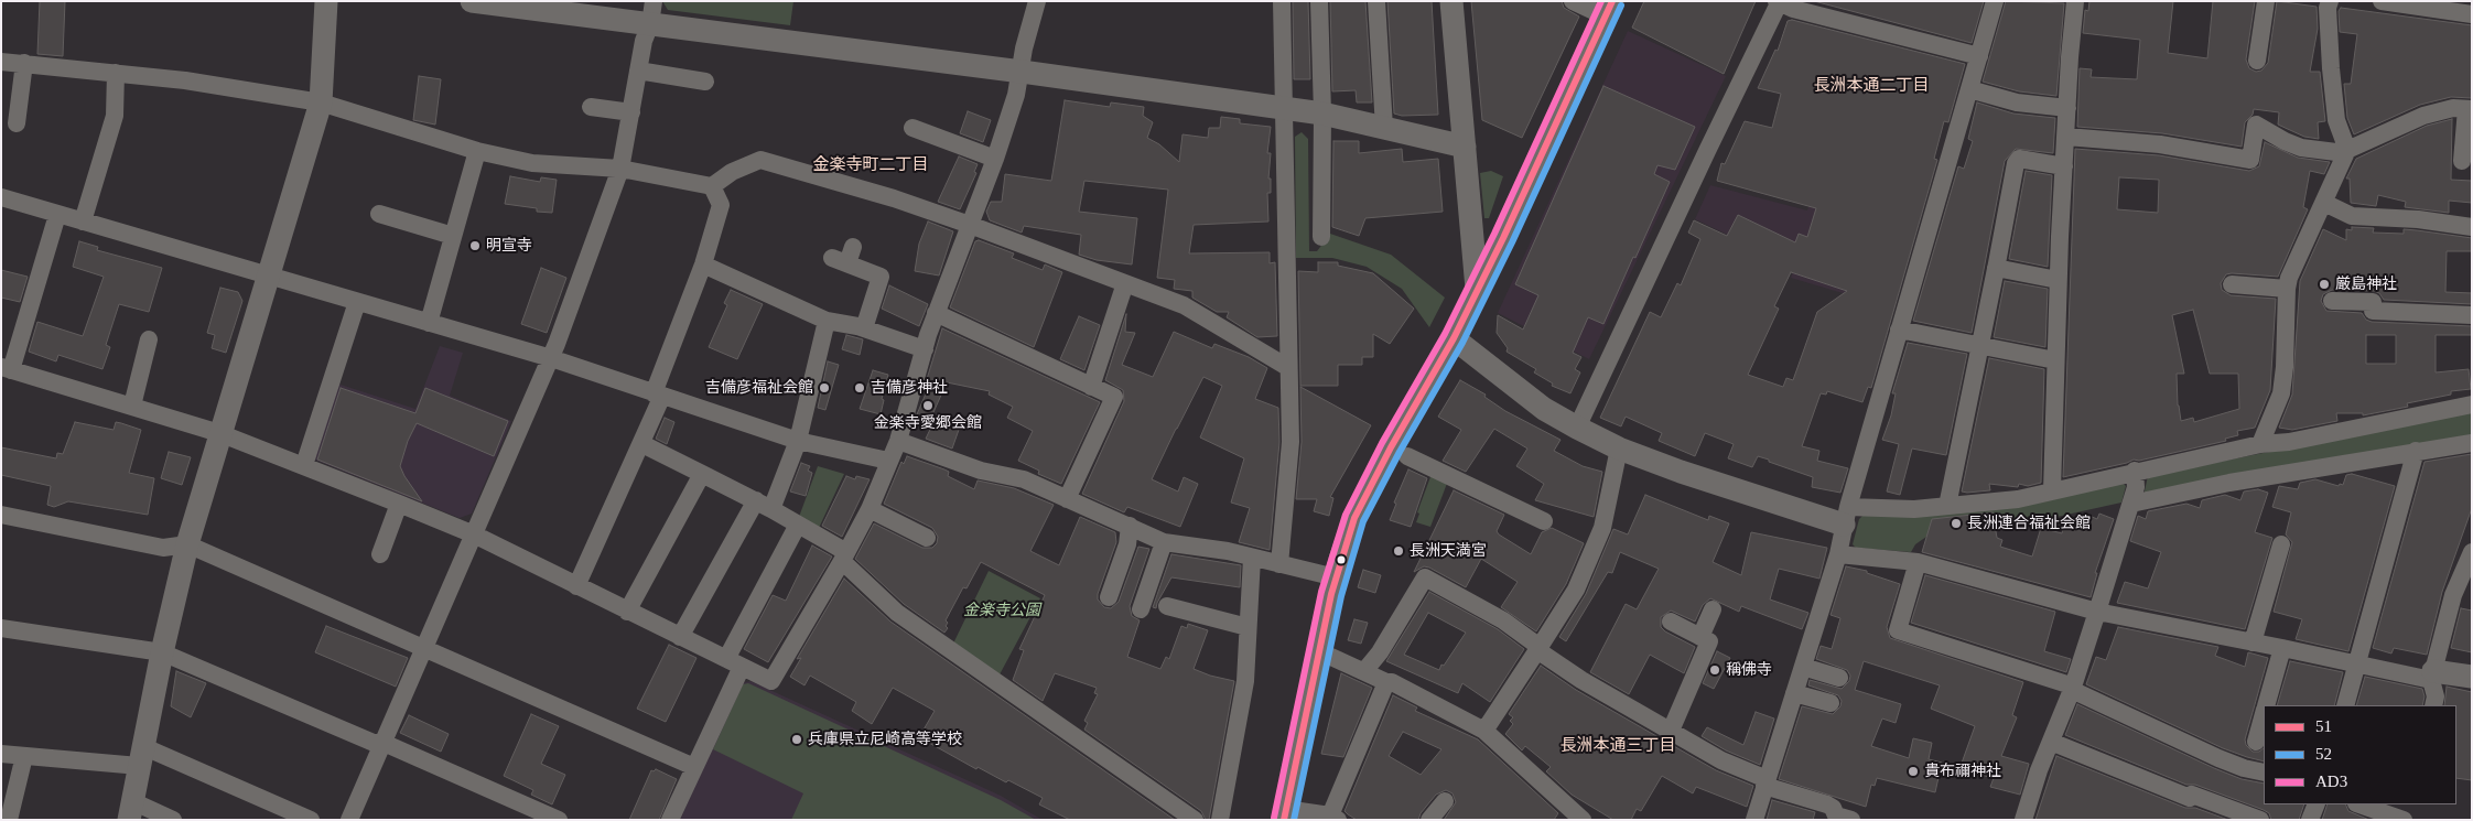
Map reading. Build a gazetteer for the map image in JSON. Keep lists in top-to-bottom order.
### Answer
{
  "districts": ["長洲本通二丁目", "金楽寺町二丁目", "長洲本通三丁目"],
  "parks": ["金楽寺公園"],
  "places": [
    "明宣寺",
    "厳島神社",
    "吉備彦福祉会館",
    "吉備彦神社",
    "金楽寺愛郷会館",
    "長洲連合福祉会館",
    "長洲天満宮",
    "稱佛寺",
    "兵庫県立尼崎高等学校",
    "貴布禰神社"
  ],
  "lines": ["transit line 51", "transit line AD3", "transit line 52"],
  "legend": ["51", "52", "AD3"]
}
